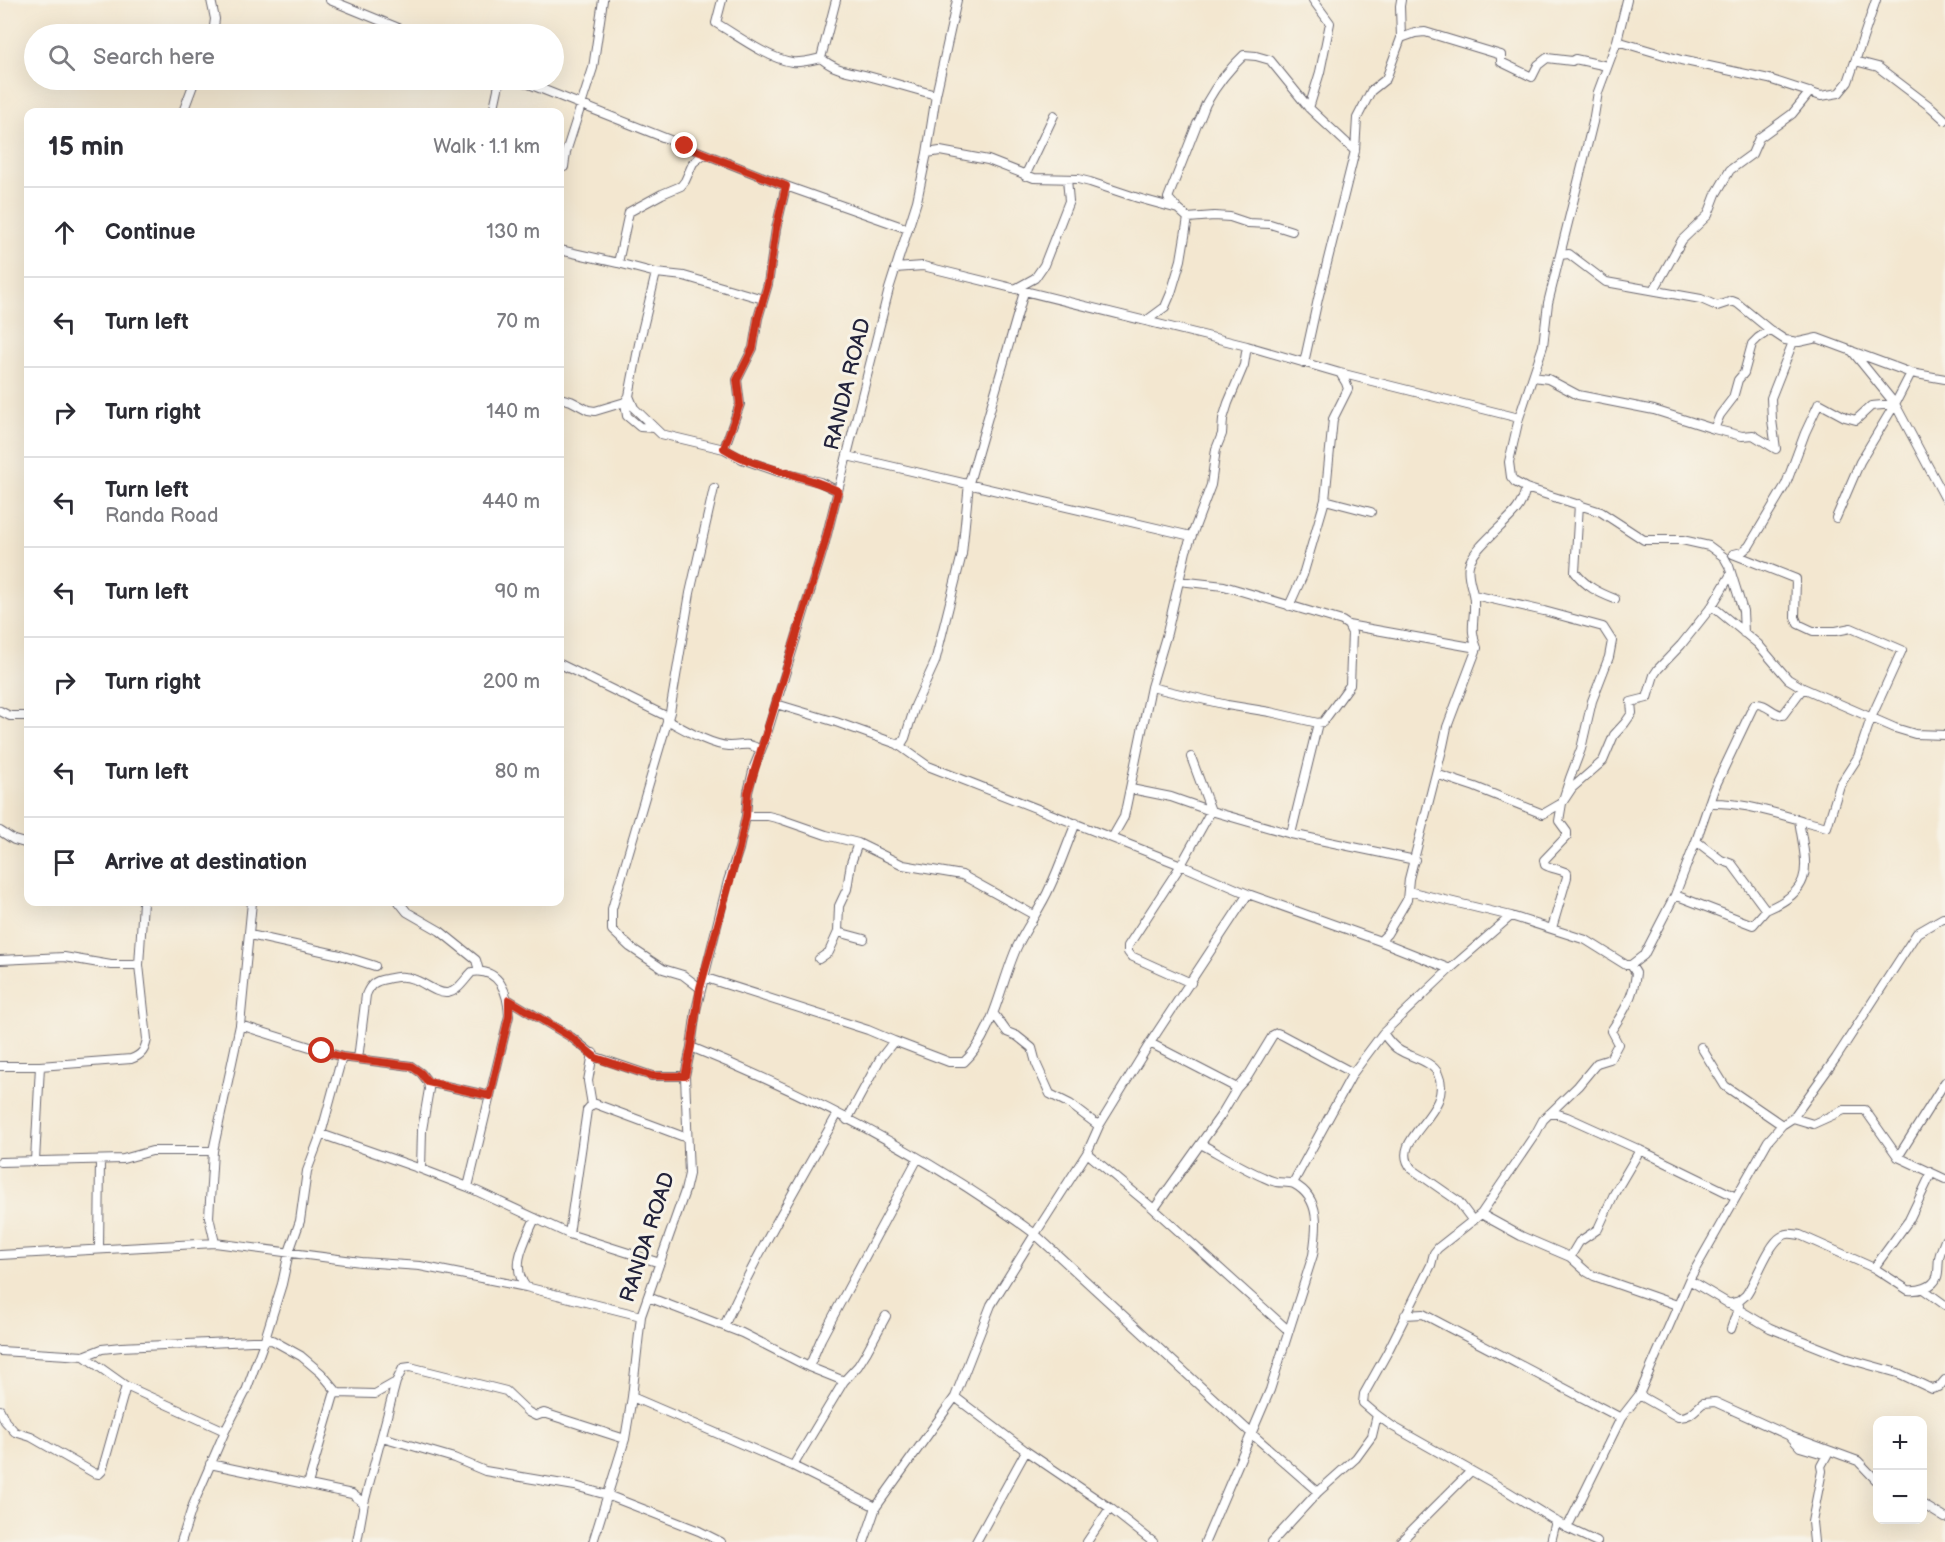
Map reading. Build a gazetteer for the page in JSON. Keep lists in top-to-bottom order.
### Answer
{
  "streets": {
    "street": ["RANDA ROAD"]
  },
  "page": {
    "search": "Search here",
    "heading": ["15 min", "Walk · 1.1 km"],
    "list": [
      ["Continue", "130 m"],
      ["Turn left", "70 m"],
      ["Turn right", "140 m"],
      ["Turn left", "Randa Road", "440 m"],
      ["Turn left", "90 m"],
      ["Turn right", "200 m"],
      ["Turn left", "80 m"],
      "Arrive at destination"
    ],
    "map_buttons": ["+", "−"]
  }
}
